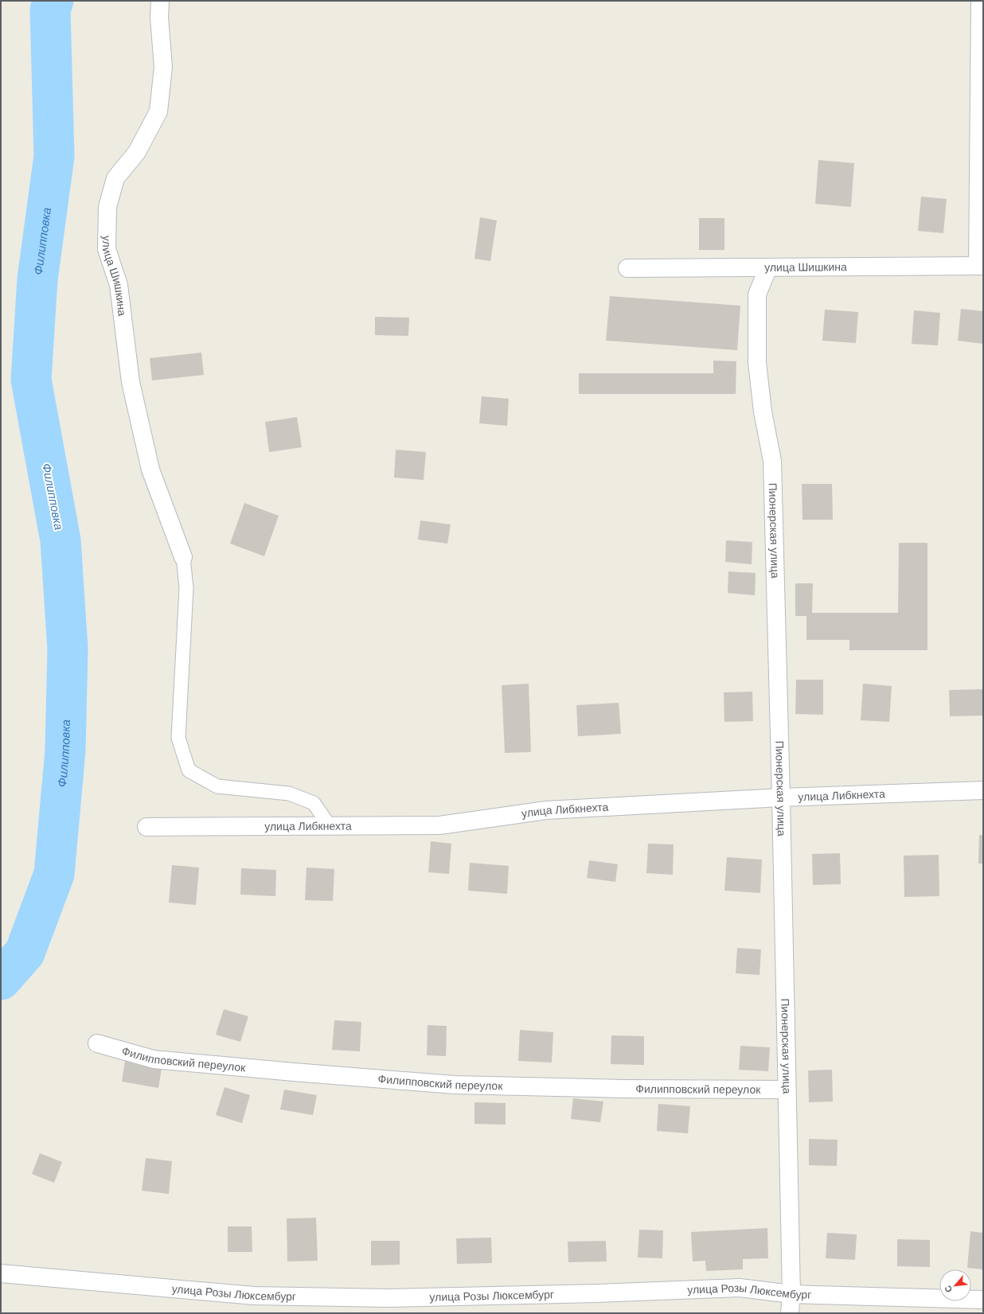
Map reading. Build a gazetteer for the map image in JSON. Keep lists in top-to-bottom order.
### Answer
{
  "streets": {
    "street": [
      "улица Шишкина",
      "Пионерская улица",
      "улица Либкнехта",
      "Филипповский переулок",
      "улица Розы Люксембург"
    ]
  },
  "crossings": [
    ["улица Шишкина", "Пионерская улица"],
    ["Пионерская улица", "улица Либкнехта"],
    ["Пионерская улица", "Филипповский переулок"],
    ["Пионерская улица", "улица Розы Люксембург"]
  ],
  "water": ["Филипповка"],
  "north": "bottom left"
}
